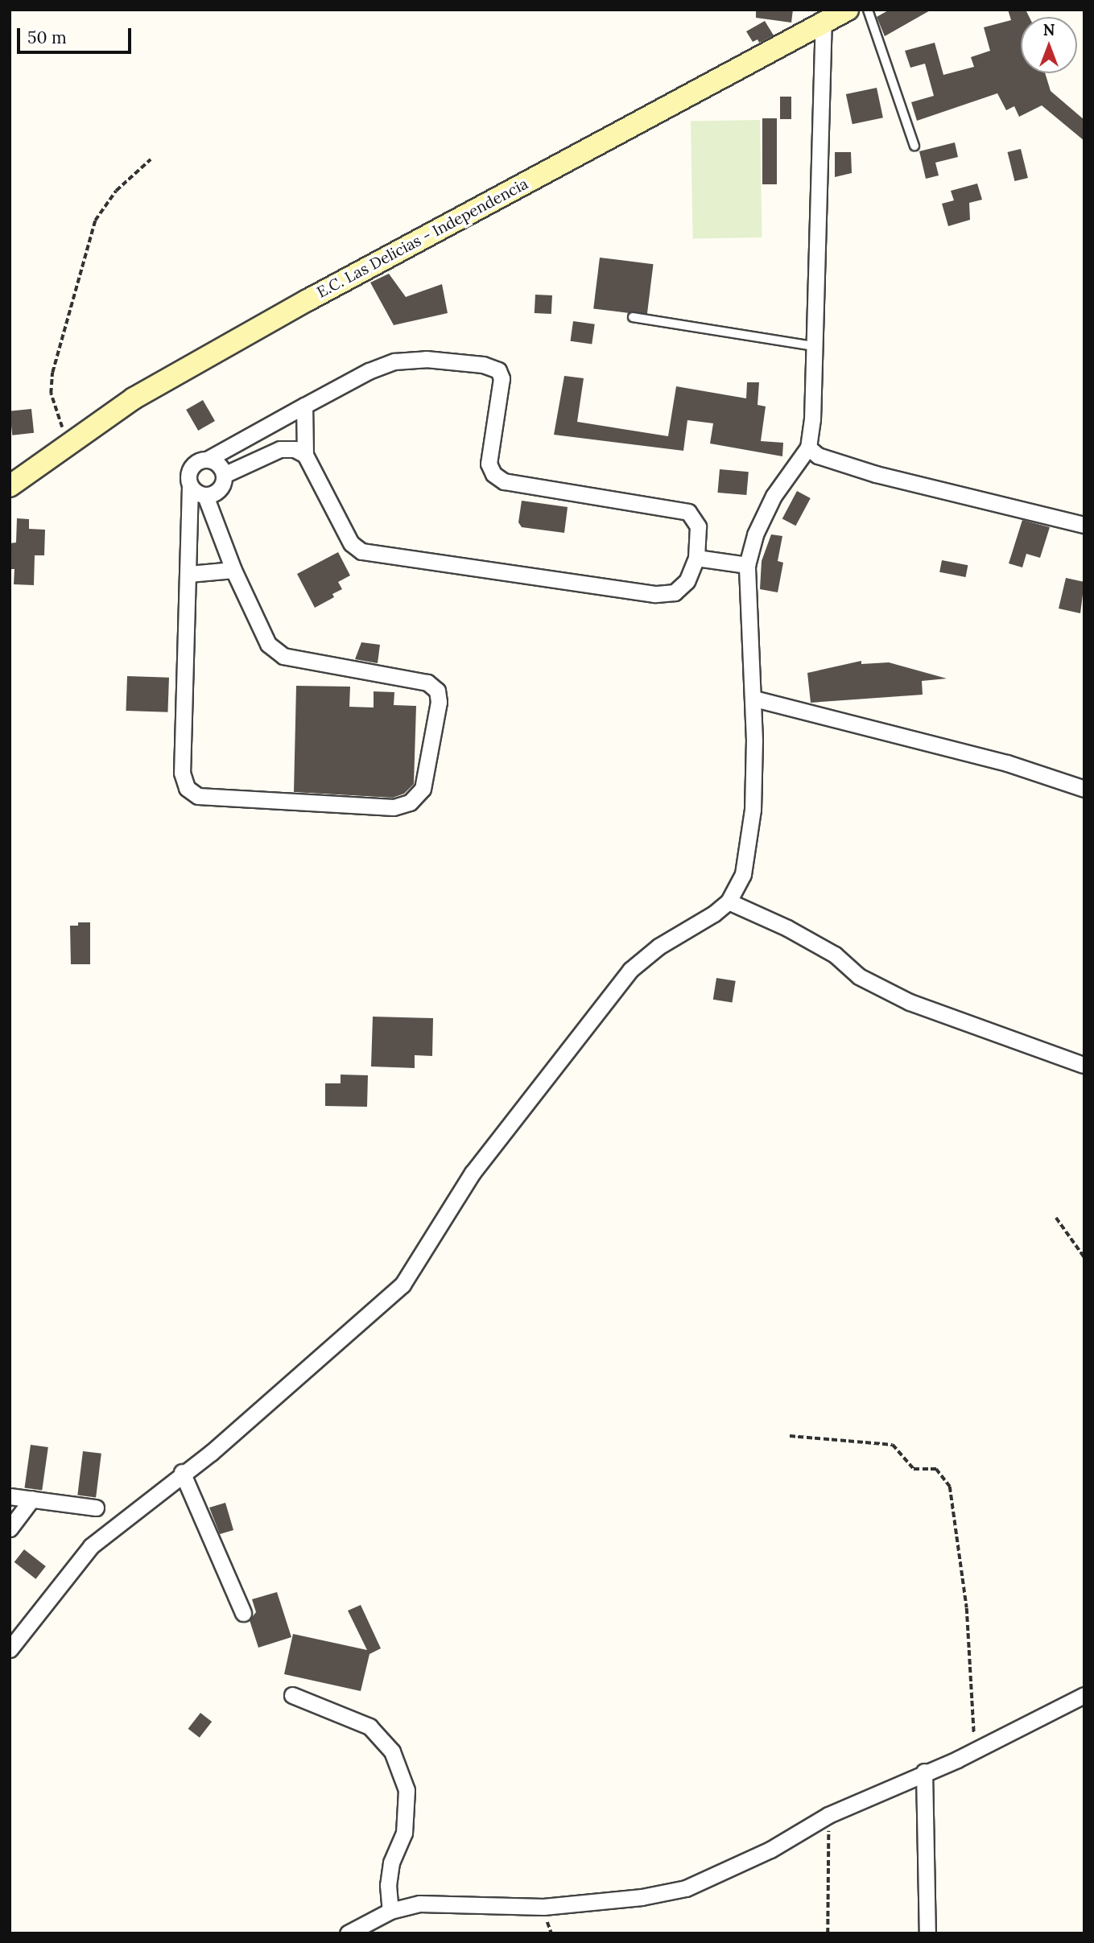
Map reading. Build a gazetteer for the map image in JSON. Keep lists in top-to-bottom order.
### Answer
{
  "streets": {
    "street": ["E.C. Las Delicias - Independencia"]
  },
  "scale_bar": "50 m",
  "north": "top"
}
